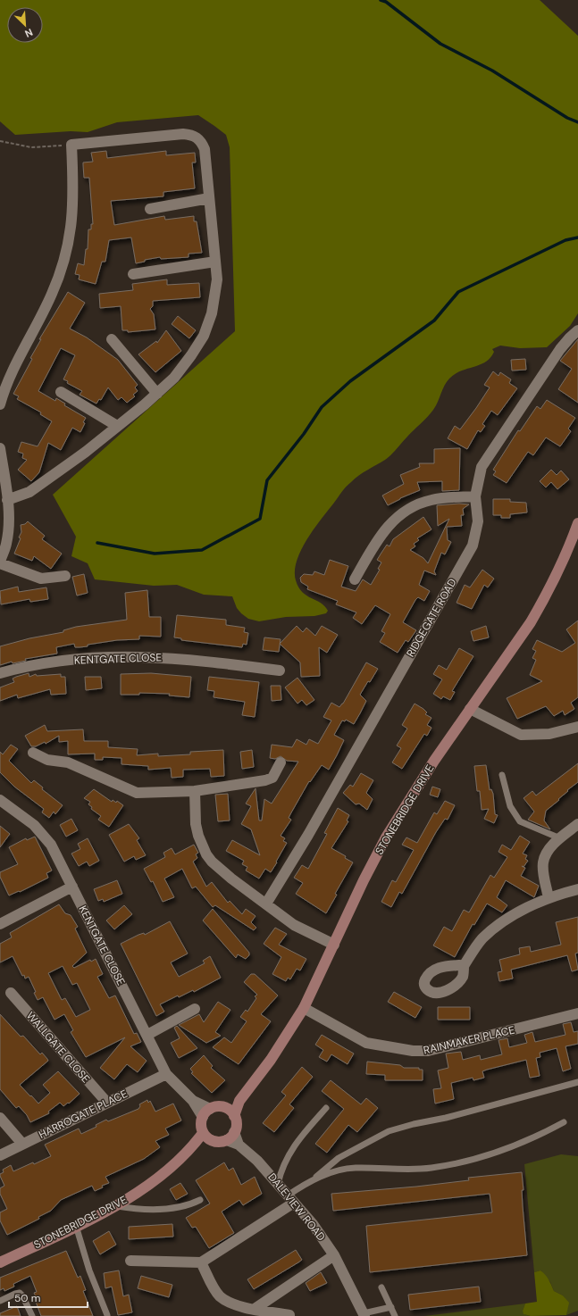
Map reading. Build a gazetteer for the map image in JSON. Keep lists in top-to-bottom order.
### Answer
{
  "streets": {
    "street": [
      "RIDGEGATE ROAD",
      "KENTGATE CLOSE",
      "STONEBRIDGE DRIVE",
      "RAINMAKER PLACE",
      "WALLGATE CLOSE",
      "HARROGATE PLACE",
      "DALEVIEW ROAD"
    ]
  },
  "crossings": [
    ["KENTGATE CLOSE", "STONEBRIDGE DRIVE"],
    ["KENTGATE CLOSE", "HARROGATE PLACE"],
    ["KENTGATE CLOSE", "DALEVIEW ROAD"],
    ["STONEBRIDGE DRIVE", "RAINMAKER PLACE"],
    ["STONEBRIDGE DRIVE", "DALEVIEW ROAD"],
    ["WALLGATE CLOSE", "HARROGATE PLACE"]
  ],
  "scale_bar": "50 m",
  "north": "bottom right"
}
